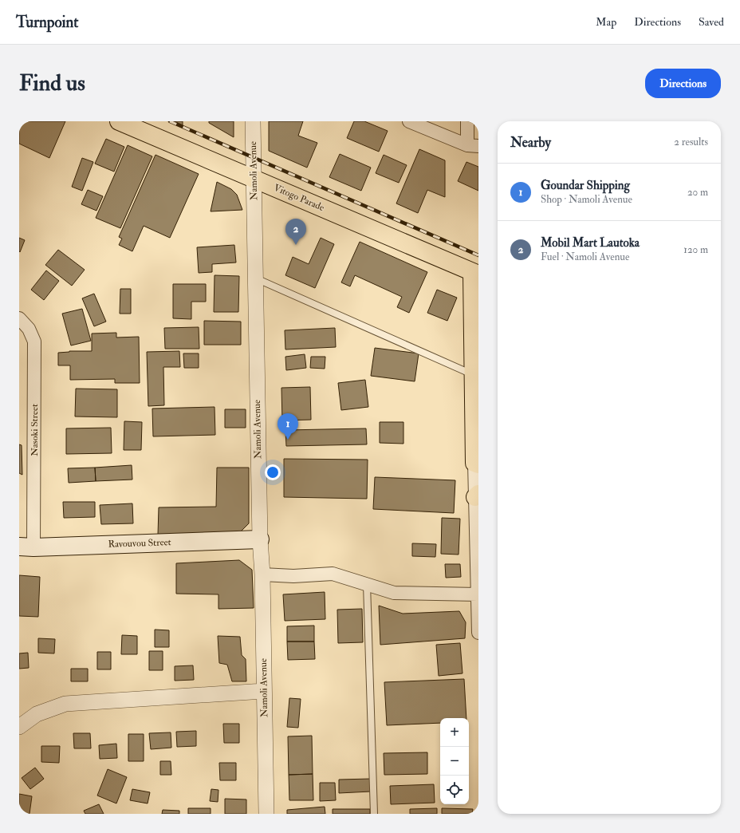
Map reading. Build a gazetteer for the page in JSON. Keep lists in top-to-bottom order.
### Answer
{
  "streets": {
    "main road": ["Vitogo Parade", "Ravouvou Street"],
    "street": ["Namoli Avenue", "Nasoki Street"]
  },
  "crossings": [
    ["Namoli Avenue", "Vitogo Parade"],
    ["Namoli Avenue", "Ravouvou Street"],
    ["Nasoki Street", "Ravouvou Street"]
  ],
  "page": {
    "header": "Turnpoint",
    "nav": ["Map", "Directions", "Saved"],
    "buttons": "Directions",
    "title": "Find us",
    "heading": ["Nearby", "2 results"],
    "list": [
      {
        "mark": "1",
        "name": "Goundar Shipping",
        "note": "Shop · Namoli Avenue",
        "value": "20 m"
      },
      {
        "mark": "2",
        "name": "Mobil Mart Lautoka",
        "note": "Fuel · Namoli Avenue",
        "value": "120 m"
      }
    ],
    "pins": ["2", "1"],
    "map_buttons": ["+", "−"]
  }
}
